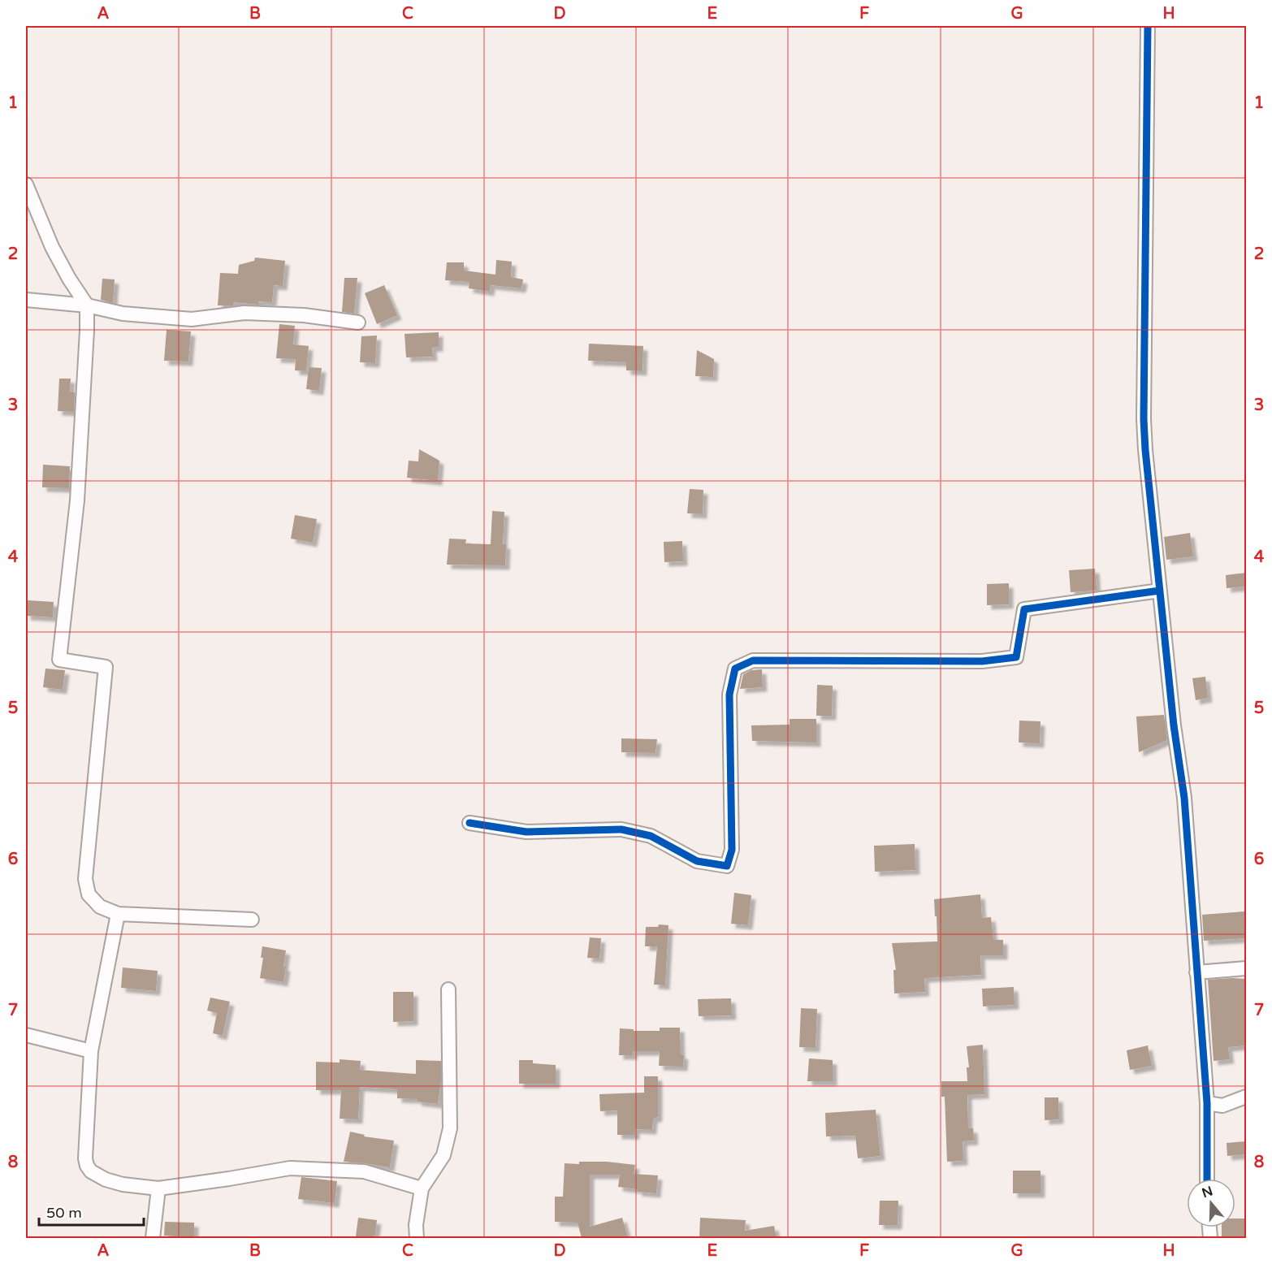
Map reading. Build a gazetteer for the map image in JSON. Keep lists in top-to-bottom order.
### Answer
{
  "scale_bar": "50 m",
  "north": "top",
  "grid": {
    "columns": [
      "A",
      "B",
      "C",
      "D",
      "E",
      "F",
      "G",
      "H"
    ],
    "rows": [
      "1",
      "2",
      "3",
      "4",
      "5",
      "6",
      "7",
      "8"
    ]
  }
}
